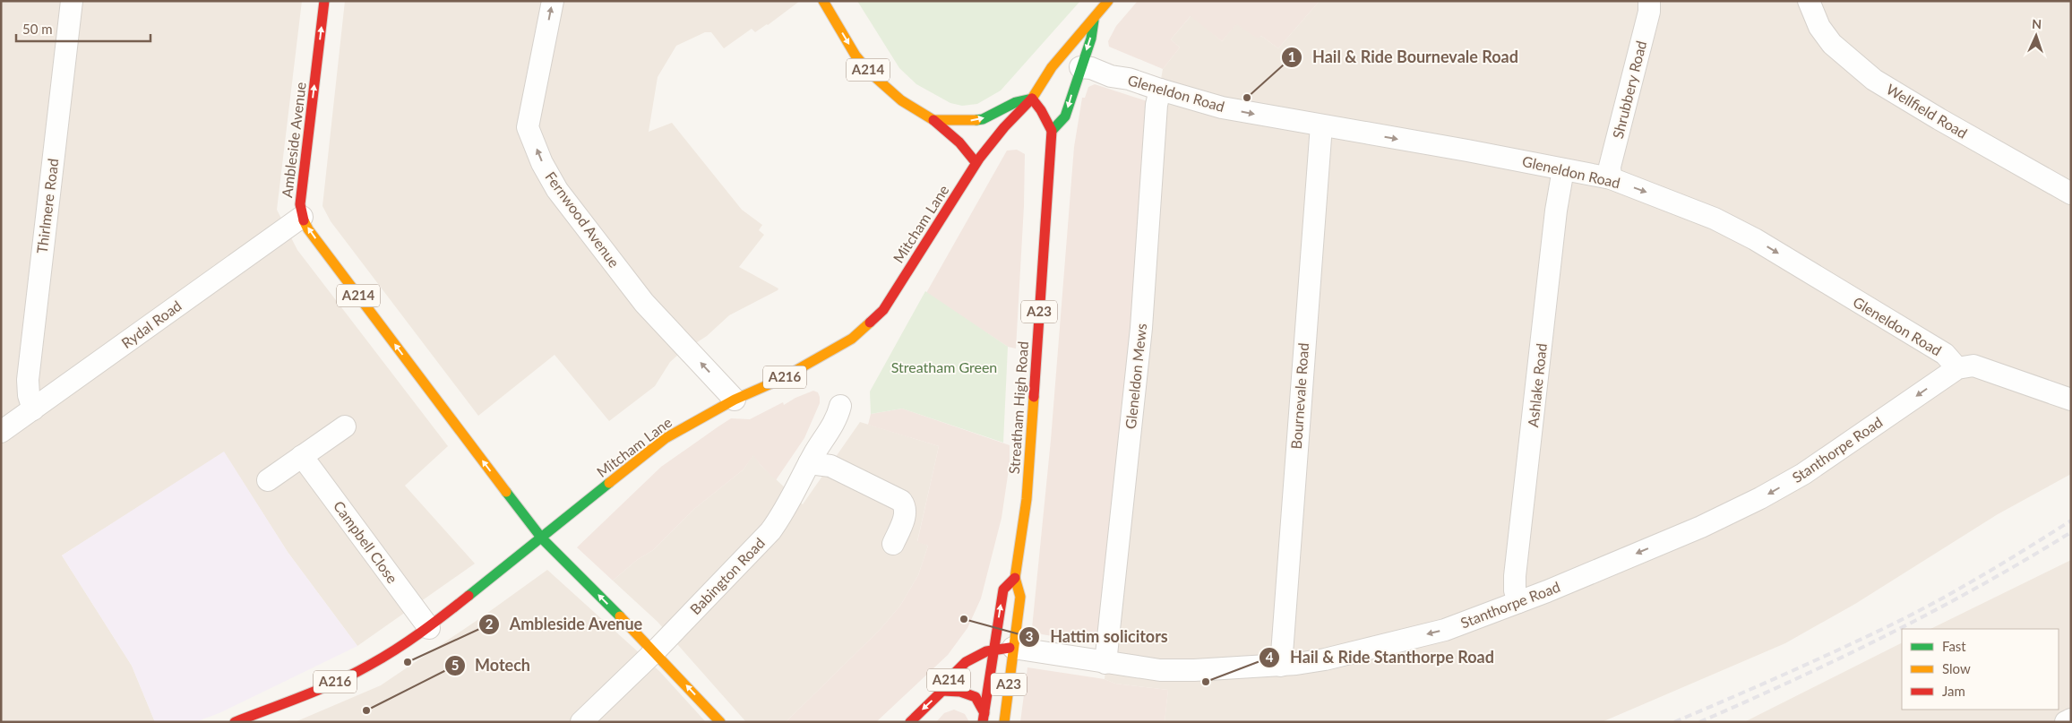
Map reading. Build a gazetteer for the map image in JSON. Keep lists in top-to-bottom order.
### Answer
{
  "streets": {
    "main road": [
      "A214",
      "Ambleside Avenue",
      "Mitcham Lane",
      "A23",
      "A216",
      "Streatham High Road"
    ],
    "street": [
      "Shrubbery Road",
      "Gleneldon Road",
      "Wellfield Road",
      "Thirlmere Road",
      "Fernwood Avenue",
      "Rydal Road",
      "Gleneldon Mews",
      "Ashlake Road",
      "Bournevale Road",
      "Stanthorpe Road",
      "Campbell Close",
      "Babington Road"
    ]
  },
  "crossings": [
    ["A214", "Mitcham Lane"],
    ["A214", "Streatham High Road"],
    ["A214", "Stanthorpe Road"],
    ["Shrubbery Road", "Gleneldon Road"],
    ["Gleneldon Road", "Gleneldon Mews"],
    ["Gleneldon Road", "Ashlake Road"],
    ["Gleneldon Road", "Bournevale Road"],
    ["Gleneldon Road", "Stanthorpe Road"],
    ["Ambleside Avenue", "Mitcham Lane"],
    ["Ambleside Avenue", "Rydal Road"],
    ["Ambleside Avenue", "Babington Road"],
    ["Thirlmere Road", "Rydal Road"],
    ["Fernwood Avenue", "Mitcham Lane"],
    ["Mitcham Lane", "Campbell Close"],
    ["Gleneldon Mews", "Stanthorpe Road"],
    ["Ashlake Road", "Stanthorpe Road"],
    ["Bournevale Road", "Stanthorpe Road"],
    ["Streatham High Road", "Stanthorpe Road"]
  ],
  "one_way": [
    "Gleneldon Road",
    "Ambleside Avenue",
    "Fernwood Avenue",
    "Stanthorpe Road"
  ],
  "parks": ["Streatham Green"],
  "places": [
    "Hail & Ride Bournevale Road",
    "Hattim solicitors",
    "Ambleside Avenue",
    "Hail & Ride Stanthorpe Road",
    "Motech"
  ],
  "legend": ["Fast", "Slow", "Jam"],
  "scale_bar": "50 m",
  "north": "top"
}
